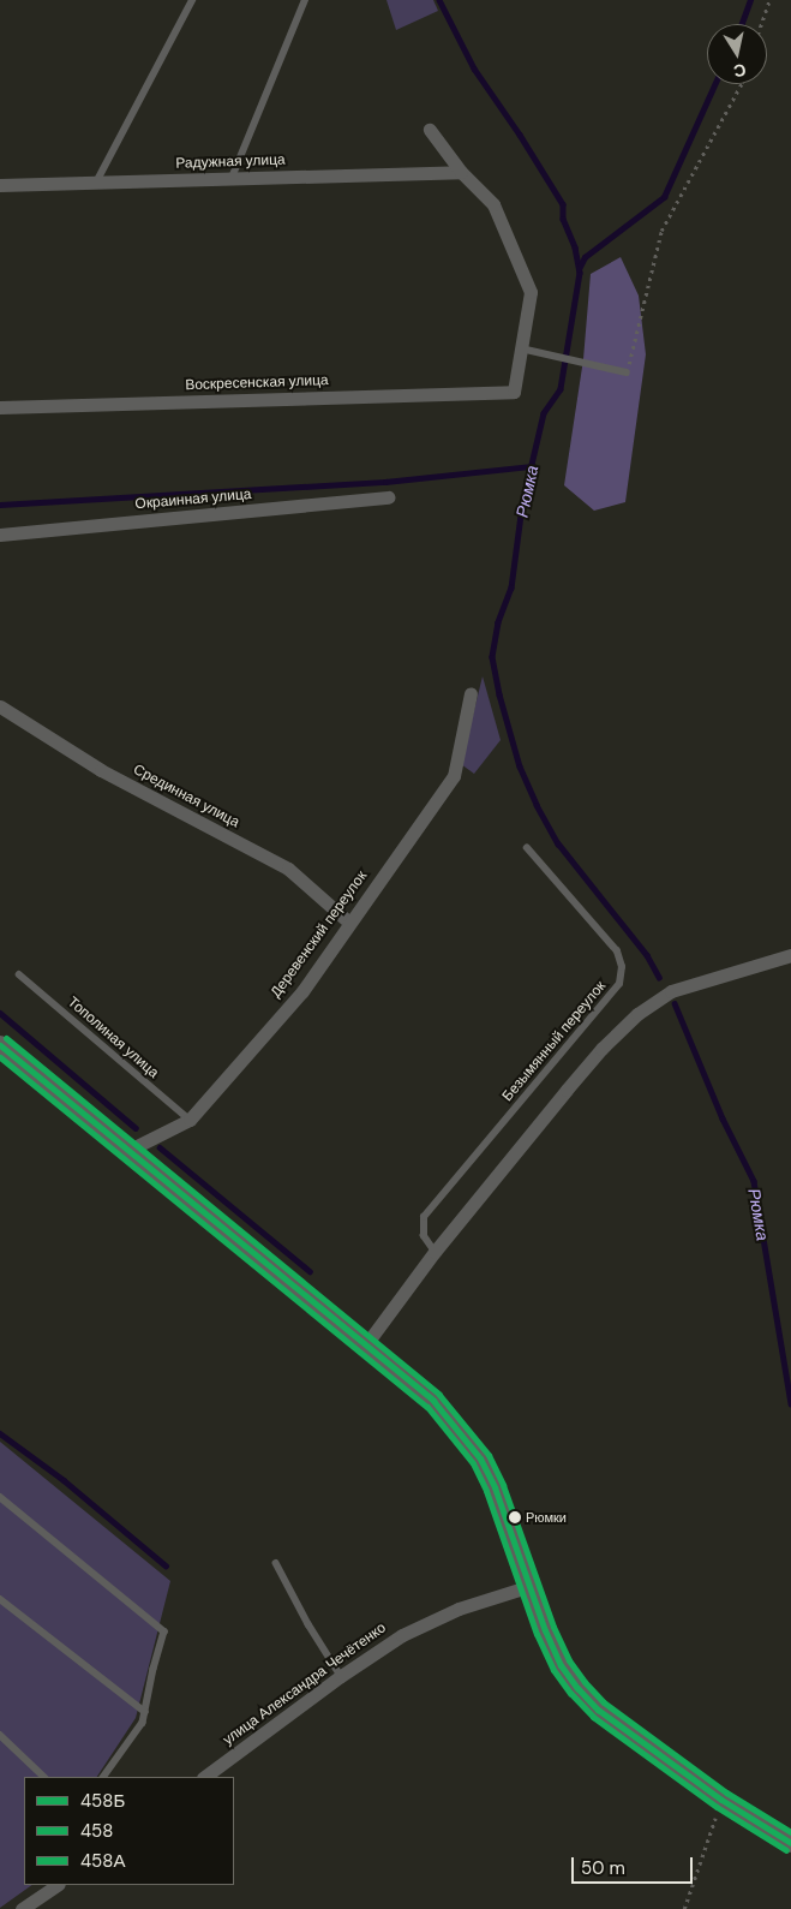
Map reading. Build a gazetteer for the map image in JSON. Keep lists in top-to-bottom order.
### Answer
{
  "streets": {
    "street": [
      "Радужная улица",
      "Воскресенская улица",
      "Окраинная улица",
      "Срединная улица",
      "Деревенский переулок",
      "улица Александра Чечётенко"
    ],
    "lane": ["Тополиная улица", "Безымянный переулок"]
  },
  "crossings": [
    ["Срединная улица", "Деревенский переулок"],
    ["Деревенский переулок", "Тополиная улица"]
  ],
  "water": ["Рюмка"],
  "places": ["Рюмки"],
  "lines": ["transit line 458А", "transit line 458Б", "transit line 458"],
  "legend": ["458Б", "458", "458А"],
  "scale_bar": "50 m",
  "north": "bottom"
}
